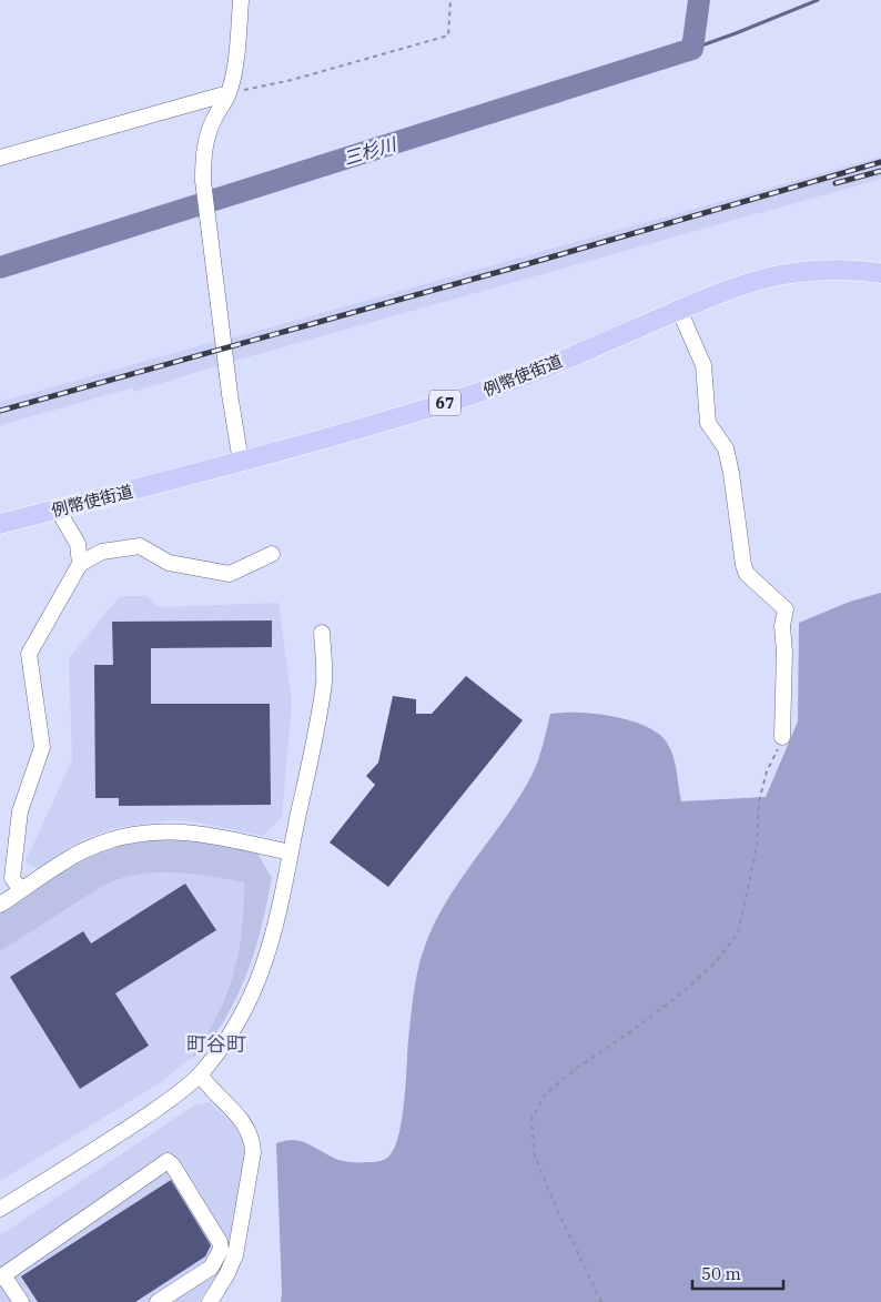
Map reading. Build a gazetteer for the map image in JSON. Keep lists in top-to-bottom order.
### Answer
{
  "streets": {
    "main road": ["例幣使街道", "67"]
  },
  "districts": ["町谷町"],
  "water": ["三杉川"],
  "scale_bar": "50 m"
}
